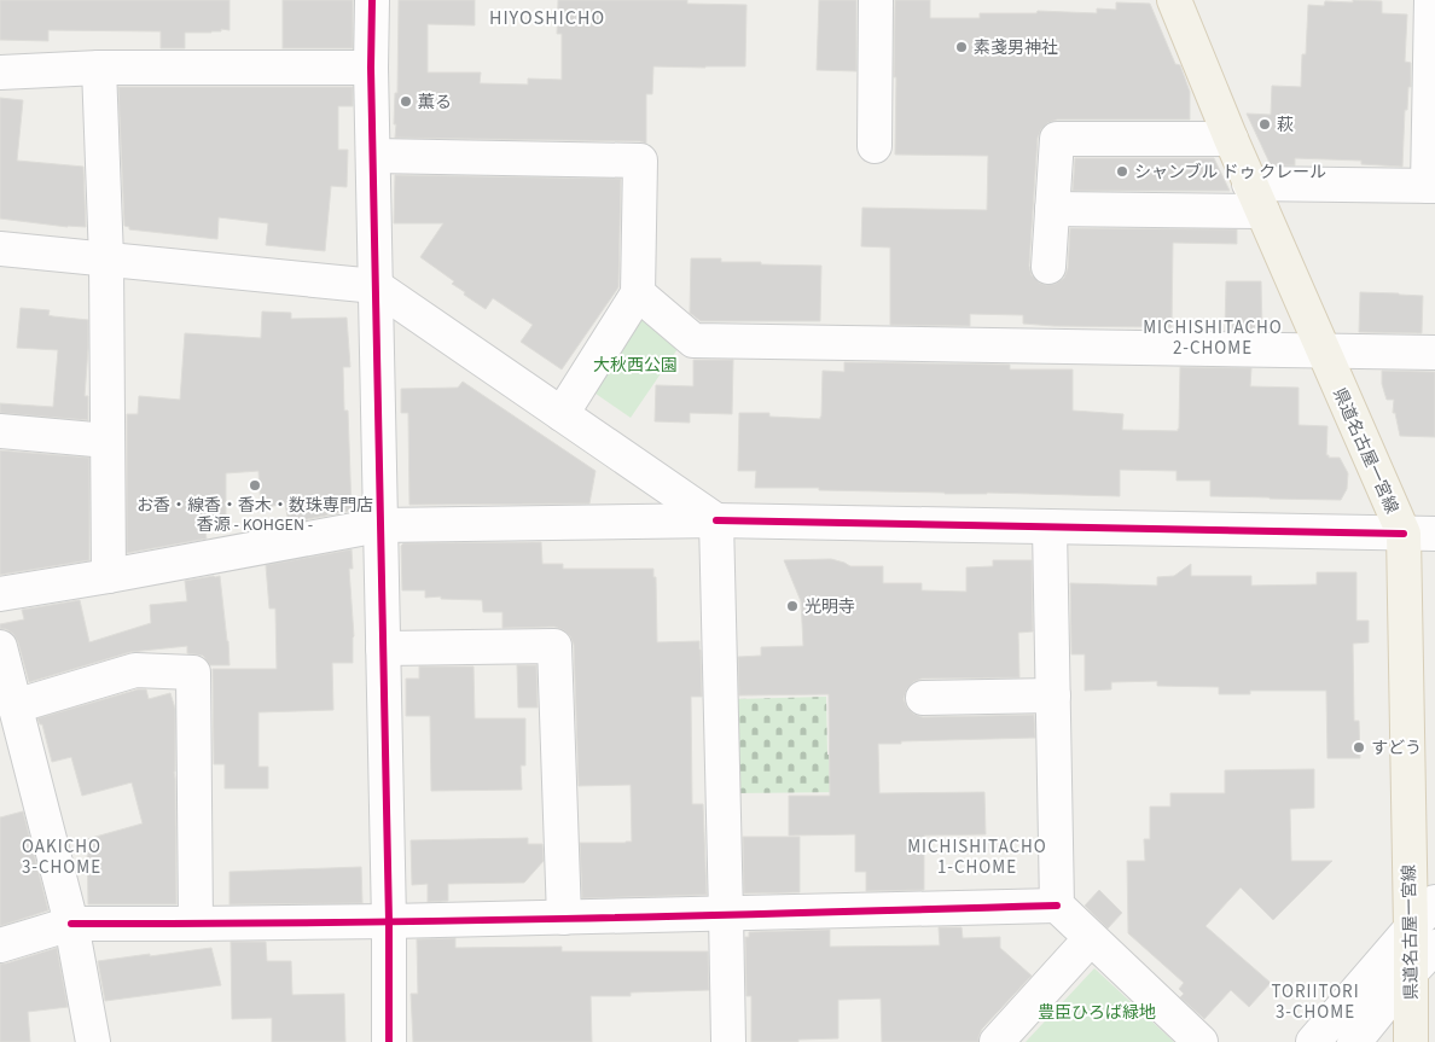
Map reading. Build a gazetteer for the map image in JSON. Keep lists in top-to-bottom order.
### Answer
{
  "streets": {
    "main road": ["県道名古屋一宮線"]
  },
  "districts": [
    "HIYOSHICHO",
    "MICHISHITACHO 2-CHOME",
    "OAKICHO 3-CHOME",
    "MICHISHITACHO 1-CHOME",
    "TORIITORI 3-CHOME"
  ],
  "parks": ["大秋西公園", "豊臣ひろば緑地"],
  "places": [
    "素戔男神社",
    "薫る",
    "萩",
    "シャンブル ドゥ クレール",
    "お香・線香・香木・数珠専門店 香源 - KOHGEN -",
    "光明寺",
    "すどう"
  ]
}
